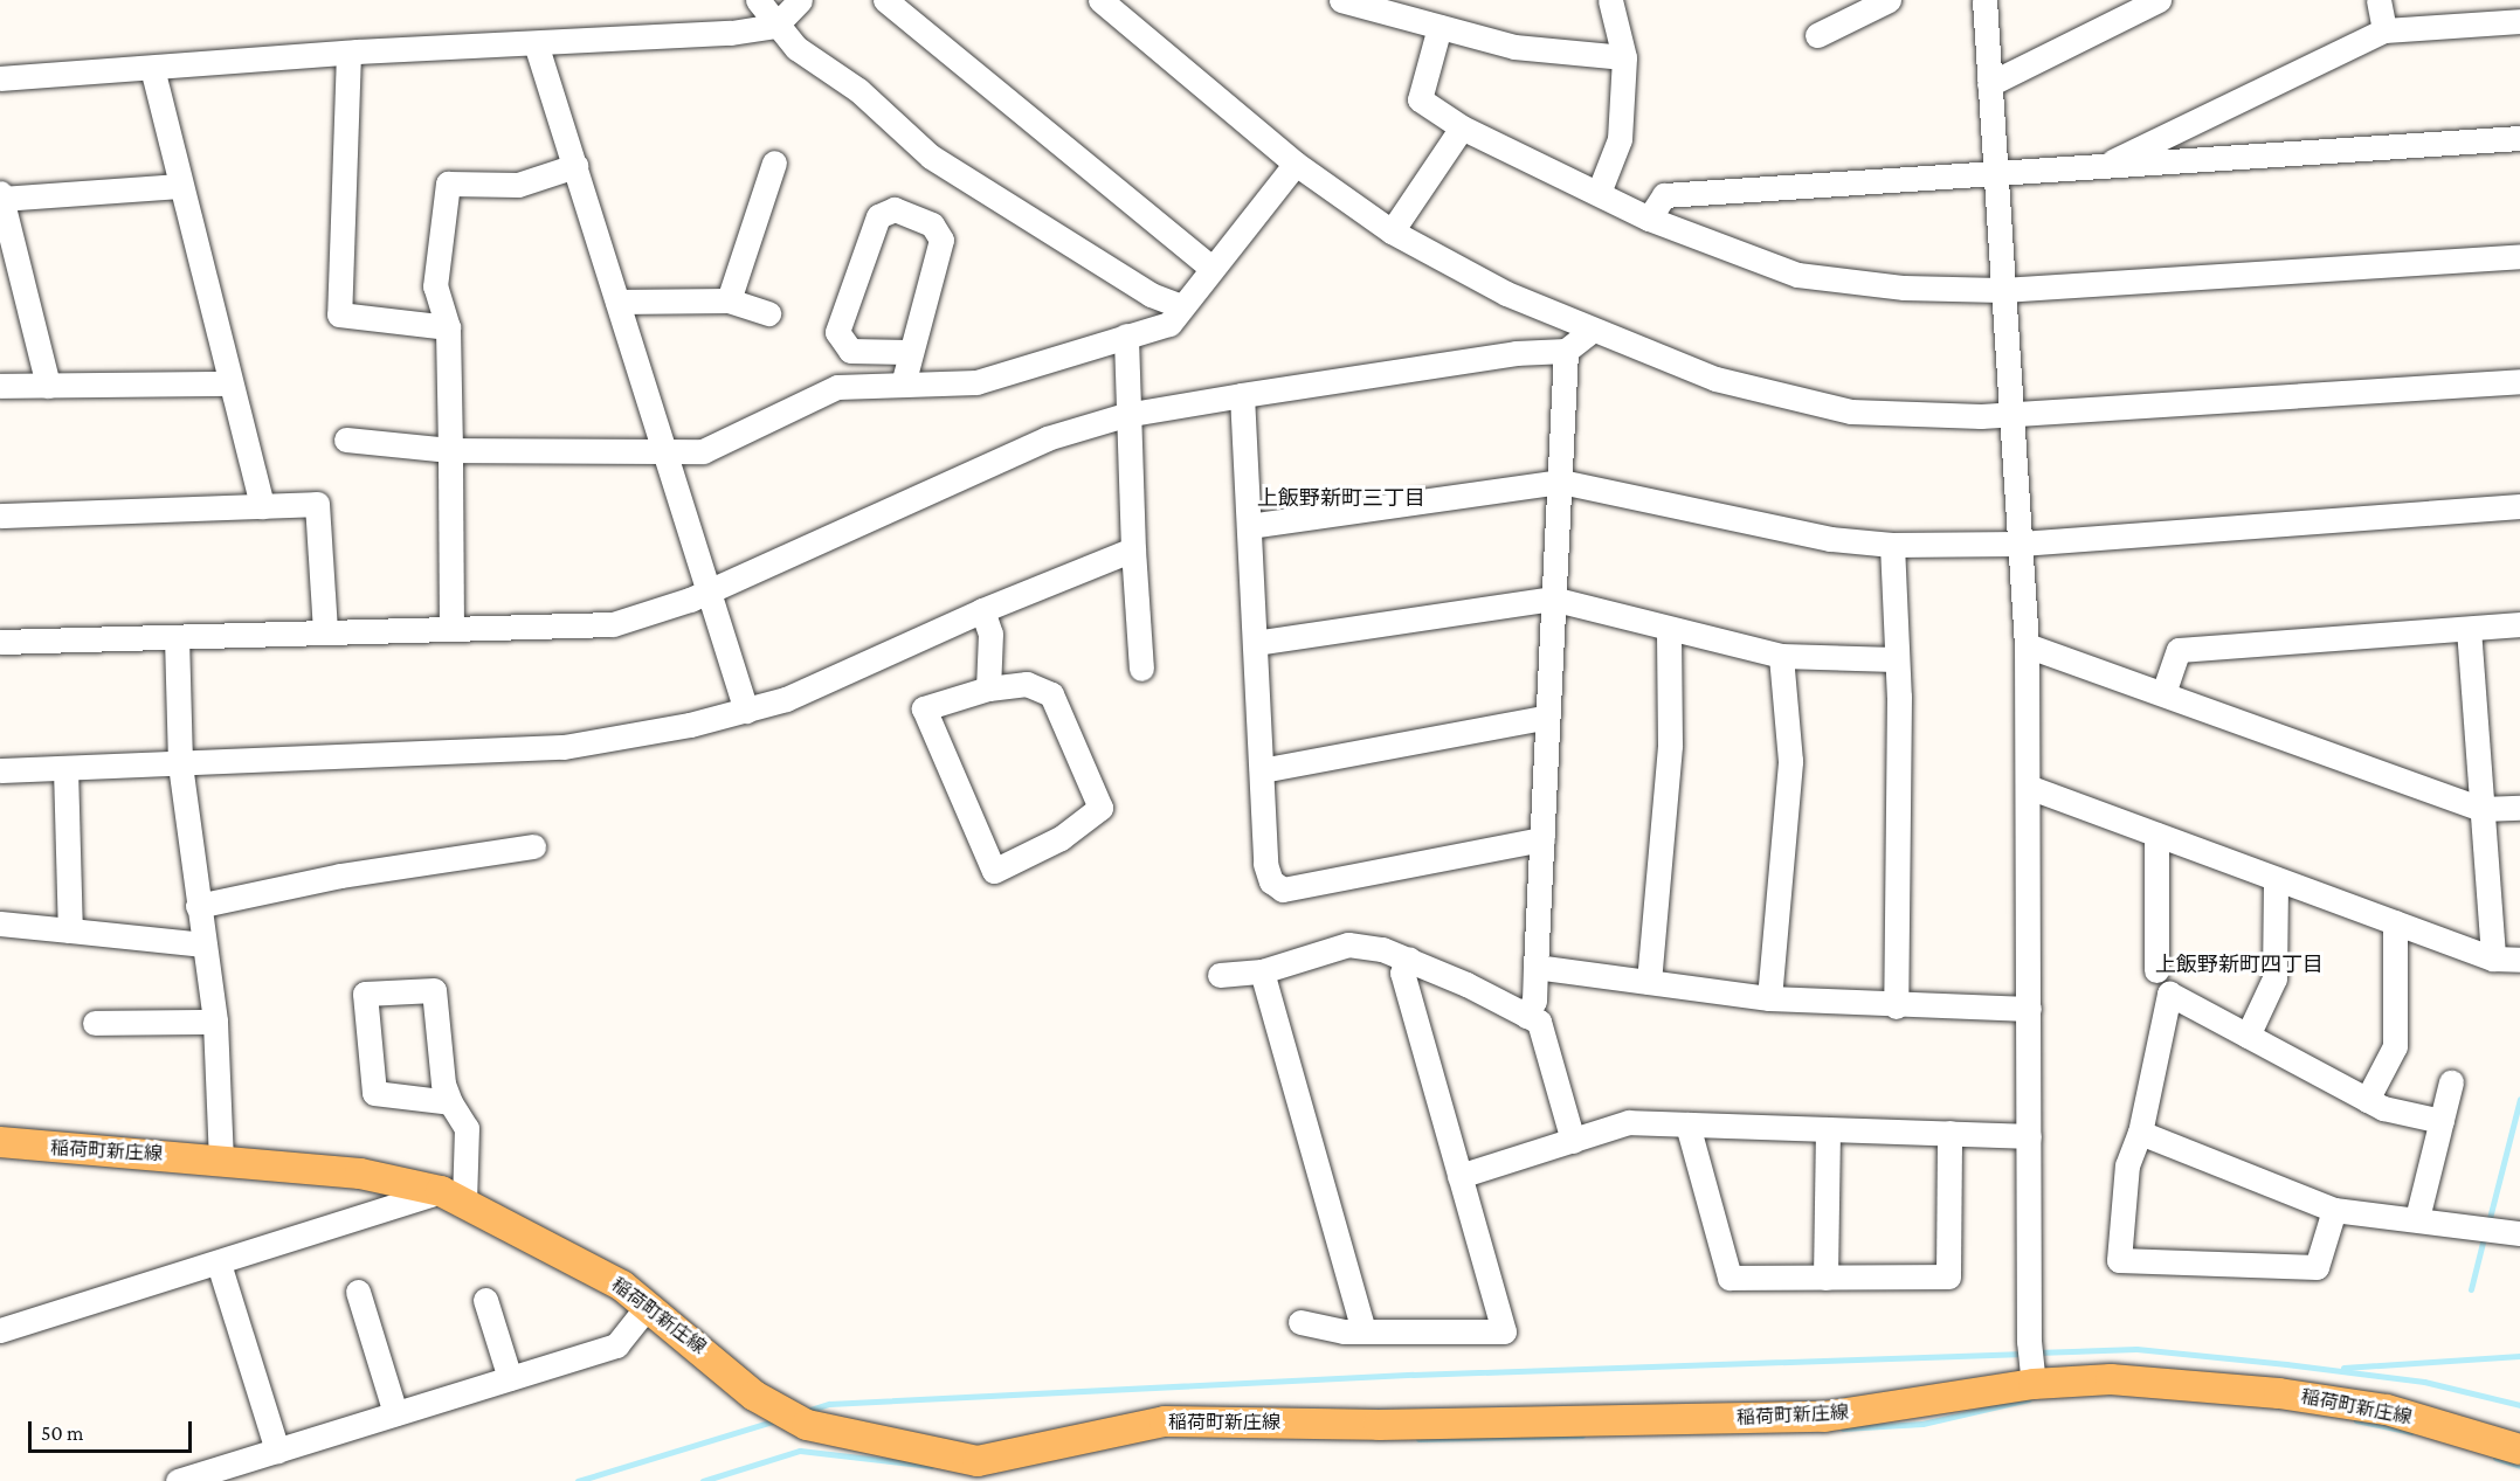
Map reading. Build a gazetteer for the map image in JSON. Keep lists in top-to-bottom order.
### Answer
{
  "streets": {
    "main road": ["稲荷町新庄線"]
  },
  "districts": ["上飯野新町三丁目", "上飯野新町四丁目"],
  "scale_bar": "50 m"
}
